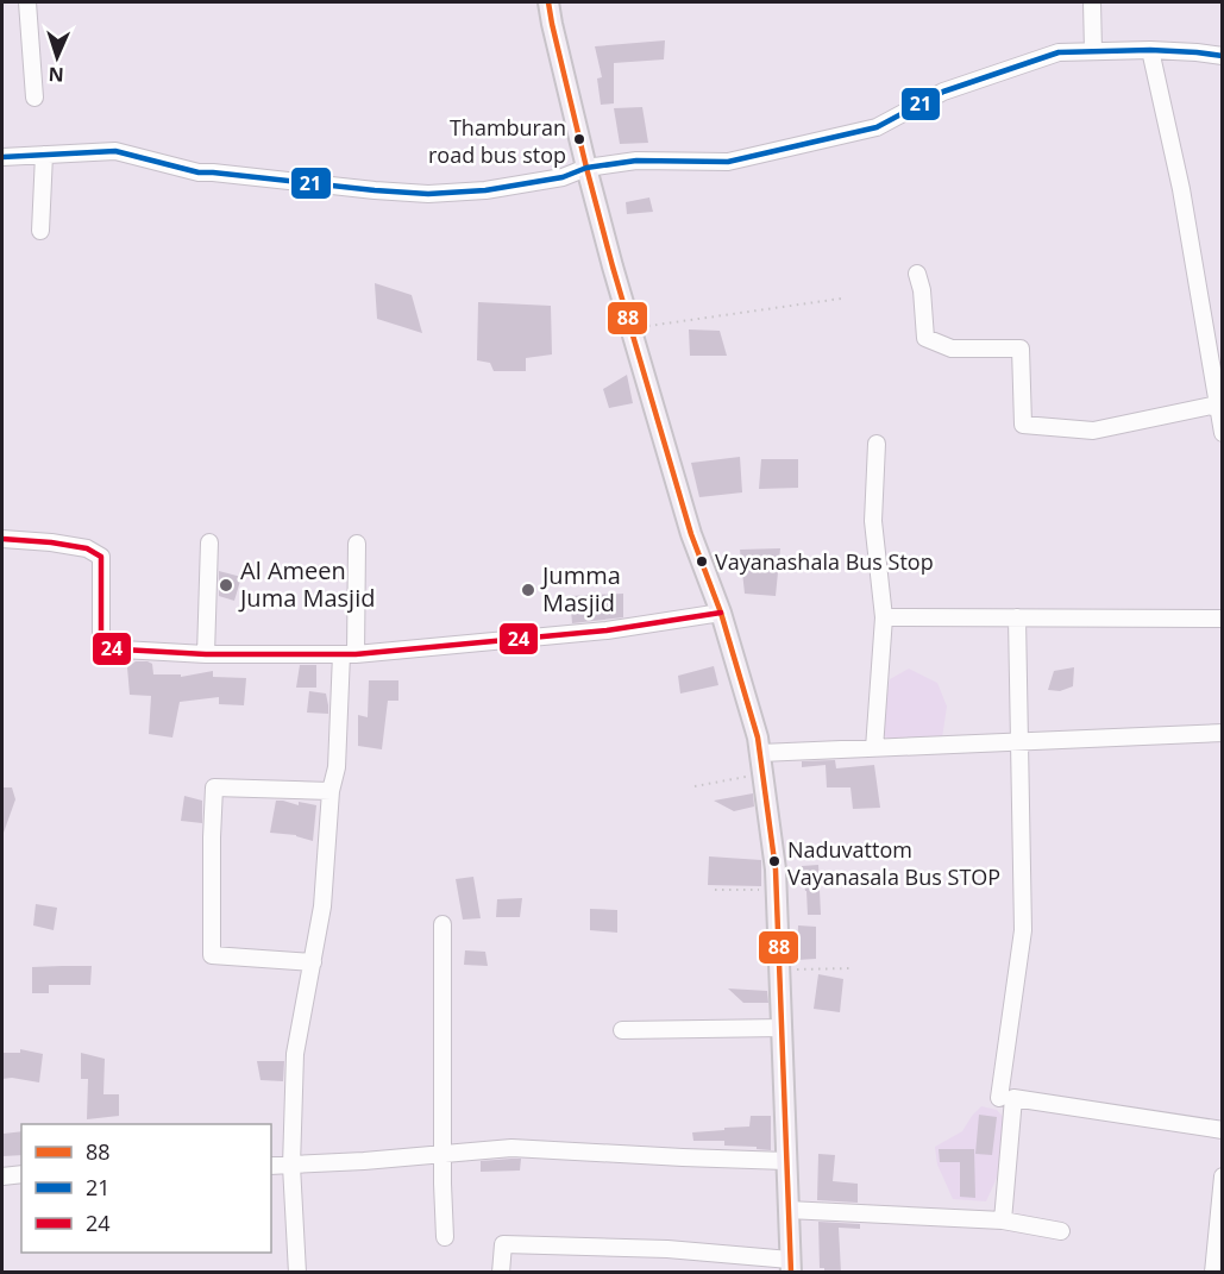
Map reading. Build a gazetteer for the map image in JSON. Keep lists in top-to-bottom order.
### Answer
{
  "places": [
    "Thamburan road bus stop",
    "Vayanashala Bus Stop",
    "Al Ameen Juma Masjid",
    "Jumma Masjid",
    "Naduvattom Vayanasala Bus STOP"
  ],
  "lines": ["transit line 88", "transit line 21", "transit line 24"],
  "legend": ["88", "21", "24"],
  "north": "bottom"
}
